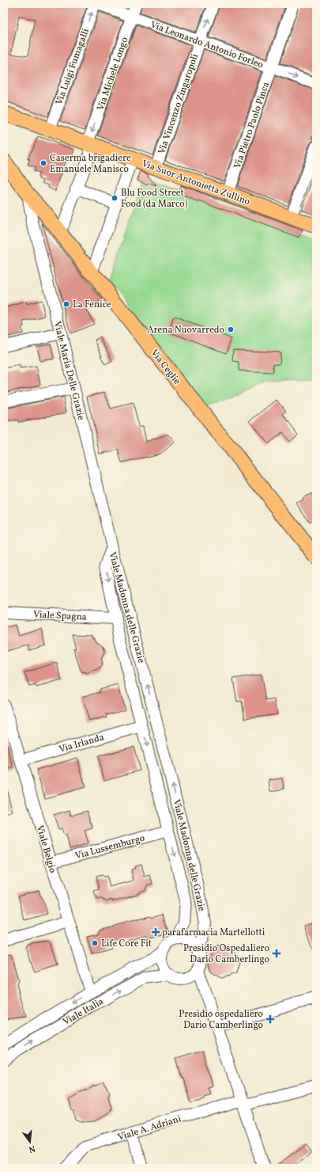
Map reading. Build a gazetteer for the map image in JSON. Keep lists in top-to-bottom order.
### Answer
{
  "streets": {
    "main road": ["Via Suor Antonietta Zullino", "Via Ceglie"],
    "street": [
      "Via Leonardo Antonio Forleo",
      "Via Luigi Fumagalli",
      "Via Michele Longo",
      "Via Vincenzo Zingaropoli",
      "Via Pietro Paolo Pinca",
      "Viale Maria Delle Grazie",
      "Viale Madonna delle Grazie",
      "Viale Spagna",
      "Via Irlanda",
      "Via Lussemburgo",
      "Viale Belgio",
      "Viale Italia",
      "Viale A. Adriani"
    ]
  },
  "crossings": [
    ["Via Leonardo Antonio Forleo", "Via Michele Longo"],
    ["Via Leonardo Antonio Forleo", "Via Vincenzo Zingaropoli"],
    ["Via Leonardo Antonio Forleo", "Via Pietro Paolo Pinca"],
    ["Via Luigi Fumagalli", "Via Suor Antonietta Zullino"],
    ["Via Michele Longo", "Via Suor Antonietta Zullino"],
    ["Via Michele Longo", "Via Ceglie"],
    ["Via Vincenzo Zingaropoli", "Via Suor Antonietta Zullino"],
    ["Via Pietro Paolo Pinca", "Via Suor Antonietta Zullino"],
    ["Via Ceglie", "Viale Maria Delle Grazie"],
    ["Viale Maria Delle Grazie", "Viale Madonna delle Grazie"],
    ["Viale Madonna delle Grazie", "Viale Spagna"],
    ["Viale Madonna delle Grazie", "Via Irlanda"],
    ["Viale Madonna delle Grazie", "Via Lussemburgo"],
    ["Viale Madonna delle Grazie", "Viale Italia"],
    ["Via Irlanda", "Viale Belgio"],
    ["Via Lussemburgo", "Viale Belgio"],
    ["Viale Belgio", "Viale Italia"]
  ],
  "one_way": ["Via Luigi Fumagalli", "Via Michele Longo"],
  "places": {
    "other": [
      "Caserma brigadiere Emanuele Manisco",
      "Blu Food Street Food (da Marco)",
      "La Fenice",
      "Arena Nuovarredo",
      "Life Core Fit"
    ],
    "health": ["parafarmacia Martellotti", "Presidio Ospedaliero Dario Camberlingo", "Presidio ospedaliero Dario Camberlingo"]
  },
  "north": "bottom"
}
